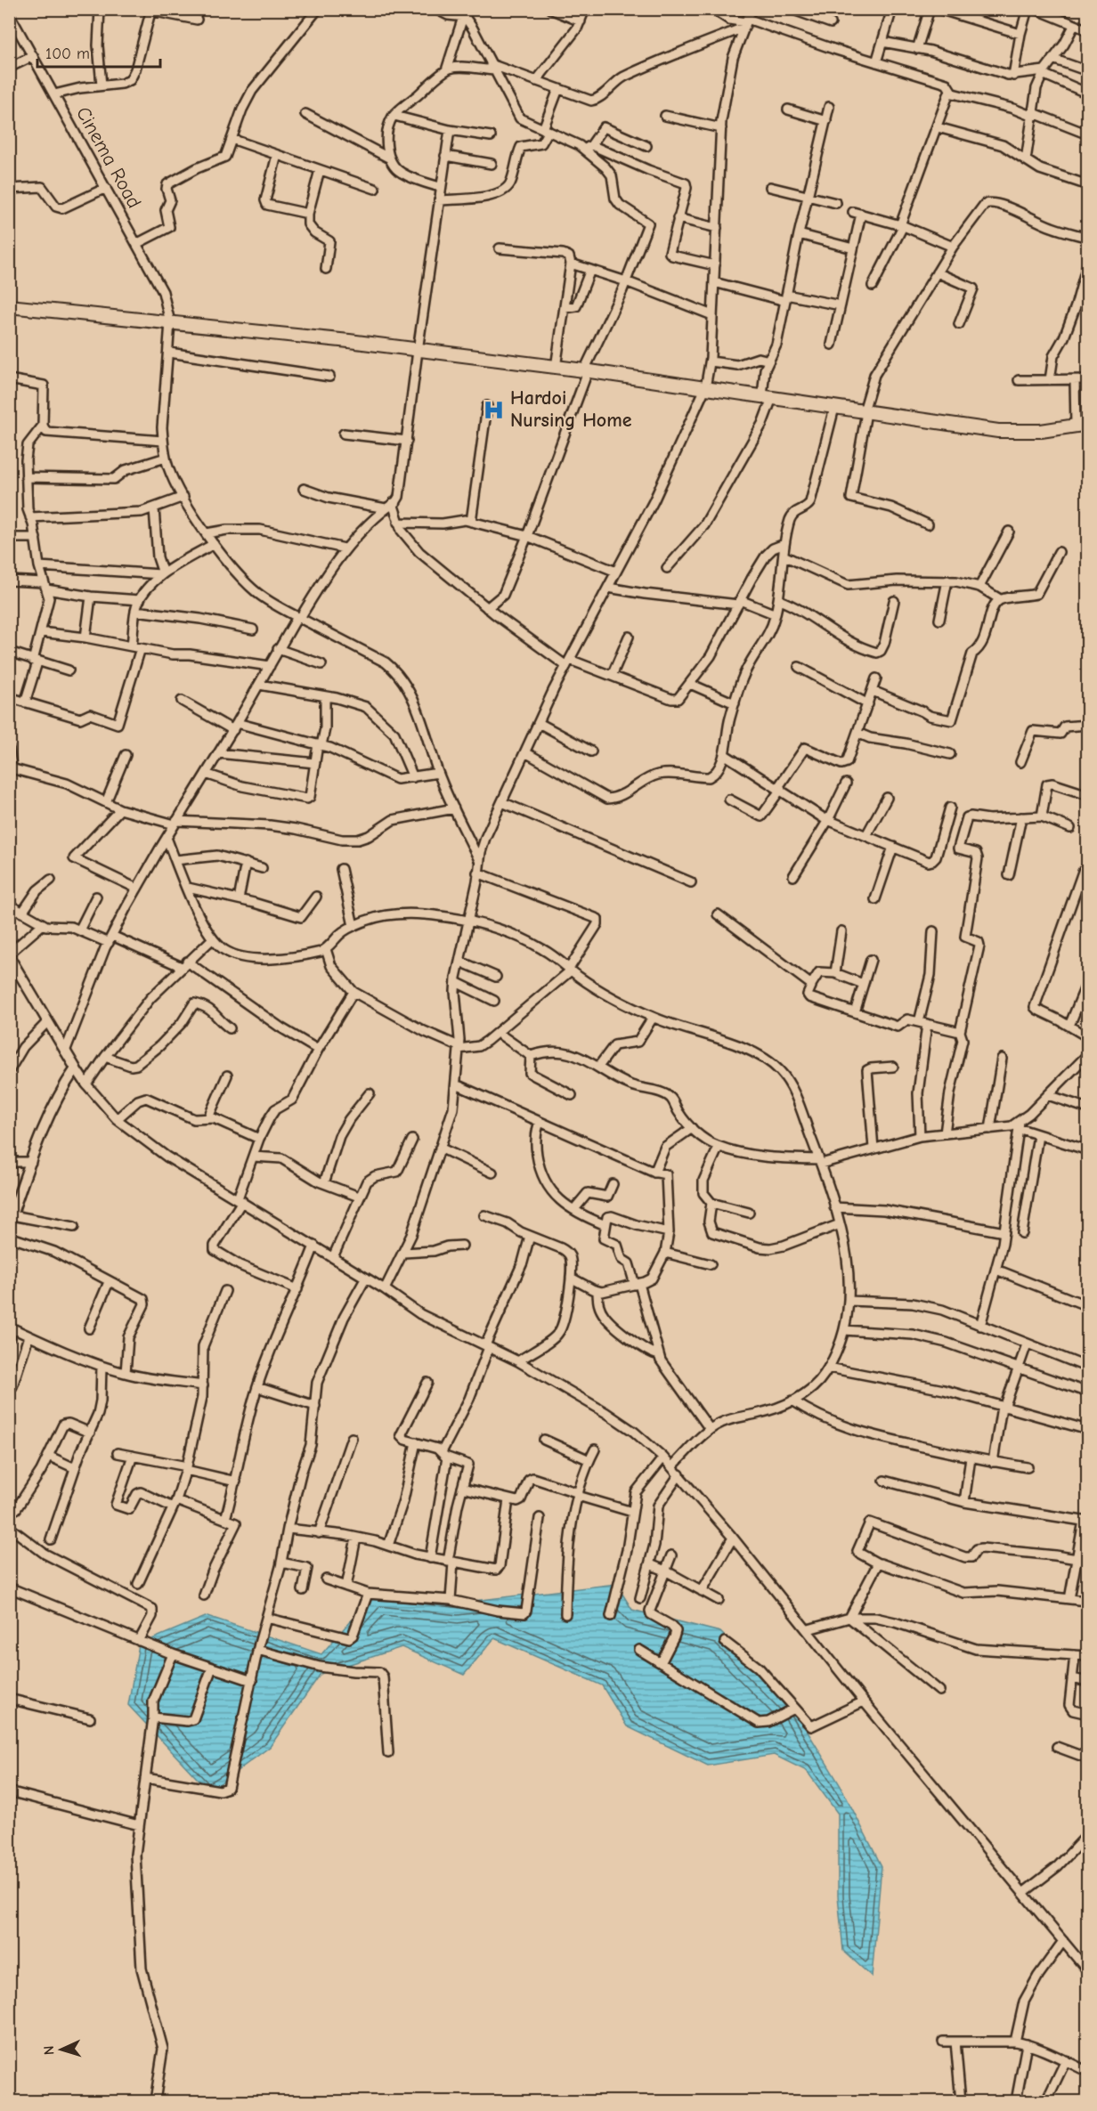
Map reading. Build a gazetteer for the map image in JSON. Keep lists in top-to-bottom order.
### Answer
{
  "streets": {
    "street": ["Cinema Road"]
  },
  "places": {
    "hospital": ["Hardoi Nursing Home"]
  },
  "scale_bar": "100 m",
  "north": "left"
}
